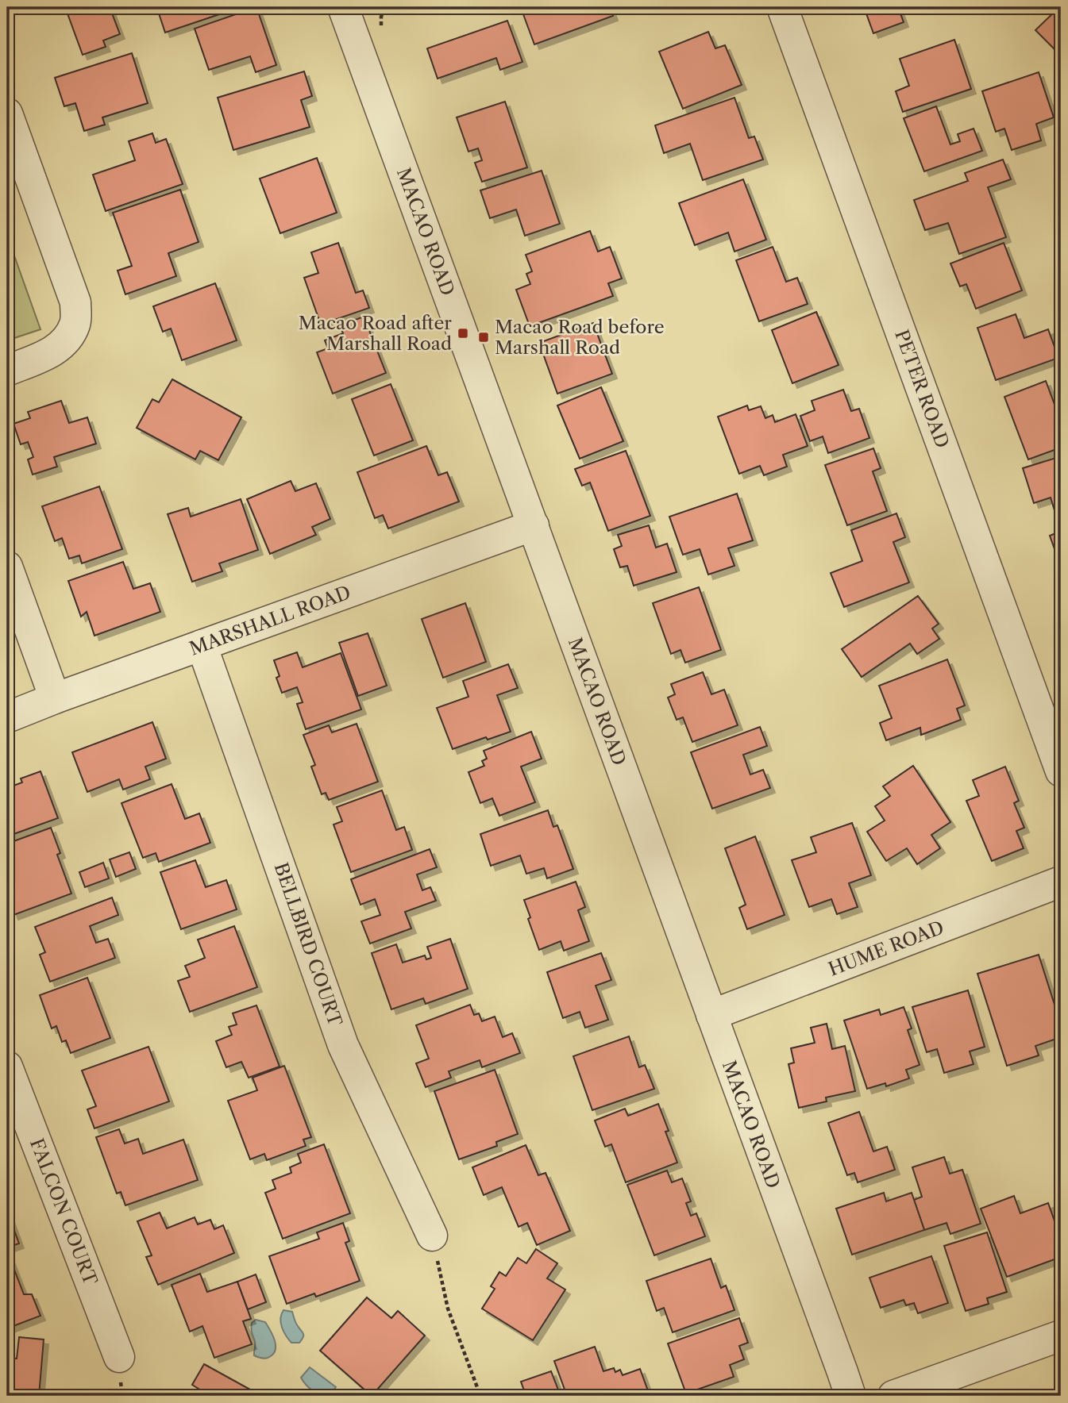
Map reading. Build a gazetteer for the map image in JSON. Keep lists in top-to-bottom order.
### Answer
{
  "streets": {
    "street": [
      "MACAO ROAD",
      "PETER ROAD",
      "MARSHALL ROAD",
      "BELLBIRD COURT",
      "HUME ROAD",
      "FALCON COURT"
    ]
  },
  "crossings": [
    ["MACAO ROAD", "MARSHALL ROAD"],
    ["MACAO ROAD", "HUME ROAD"],
    ["MARSHALL ROAD", "BELLBIRD COURT"]
  ],
  "places": {
    "transit": ["Macao Road after Marshall Road", "Macao Road before Marshall Road"]
  }
}
